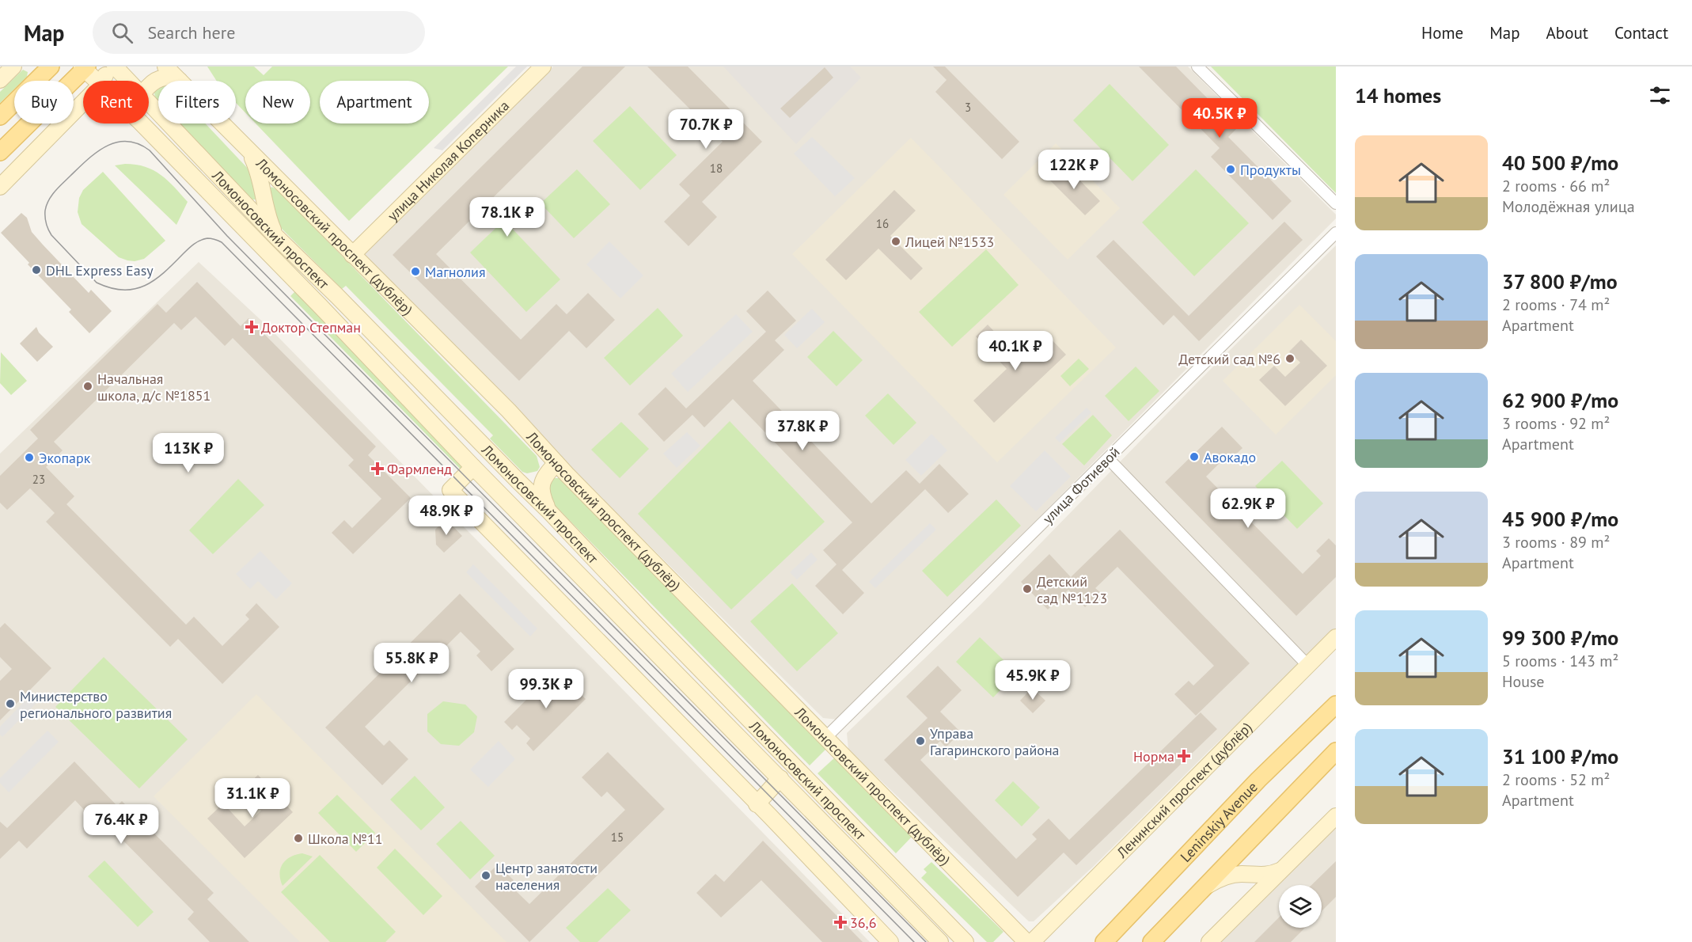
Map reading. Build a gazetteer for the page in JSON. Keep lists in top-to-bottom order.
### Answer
{
  "streets": {
    "main road": [
      "улица Николая Коперника",
      "Ломоносовский проспект",
      "Ломоносовский проспект (дублёр)",
      "Ленинский проспект (дублёр)",
      "Leninskiy Avenue"
    ],
    "street": ["улица Фотиевой"]
  },
  "crossings": [
    ["улица Николая Коперника", "Ломоносовский проспект (дублёр)"],
    ["Ломоносовский проспект (дублёр)", "улица Фотиевой"]
  ],
  "places": {
    "other": [
      "Продукты",
      "Лицей №1533",
      "DHL Express Easy",
      "Магнолия",
      "Детский сад №6",
      "Начальная школа, д/с №1851",
      "Авокадо",
      "Экопарк",
      "Детский сад №1123",
      "Министерство регионального развития",
      "Управа Гагаринского района",
      "Школа №11",
      "Центр занятости населения"
    ],
    "health": [
      "Доктор Степман",
      "Фармленд",
      "Норма",
      "36,6"
    ]
  },
  "house_numbers": [
    "3",
    "18",
    "16",
    "23",
    "15"
  ],
  "page": {
    "header": "Map",
    "search": "Search here",
    "nav": [
      "Home",
      "Map",
      "About",
      "Contact"
    ],
    "heading": "14 homes",
    "chip": [
      "Buy",
      "Rent",
      "Filters",
      "New",
      "Apartment"
    ],
    "price": [
      "40.5K ₽",
      "70.7K ₽",
      "122K ₽",
      "78.1K ₽",
      "40.1K ₽",
      "37.8K ₽",
      "113K ₽",
      "62.9K ₽",
      "48.9K ₽",
      "55.8K ₽",
      "45.9K ₽",
      "99.3K ₽",
      "31.1K ₽",
      "76.4K ₽"
    ],
    "list": [
      {
        "name": "40 500 ₽/mo",
        "note": "2 rooms · 66 m² · Молодёжная улица"
      },
      {
        "name": "37 800 ₽/mo",
        "note": "2 rooms · 74 m² · Apartment"
      },
      {
        "name": "62 900 ₽/mo",
        "note": "3 rooms · 92 m² · Apartment"
      },
      {
        "name": "45 900 ₽/mo",
        "note": "3 rooms · 89 m² · Apartment"
      },
      {
        "name": "99 300 ₽/mo",
        "note": "5 rooms · 143 m² · House"
      },
      {
        "name": "31 100 ₽/mo",
        "note": "2 rooms · 52 m² · Apartment"
      }
    ]
  }
}
